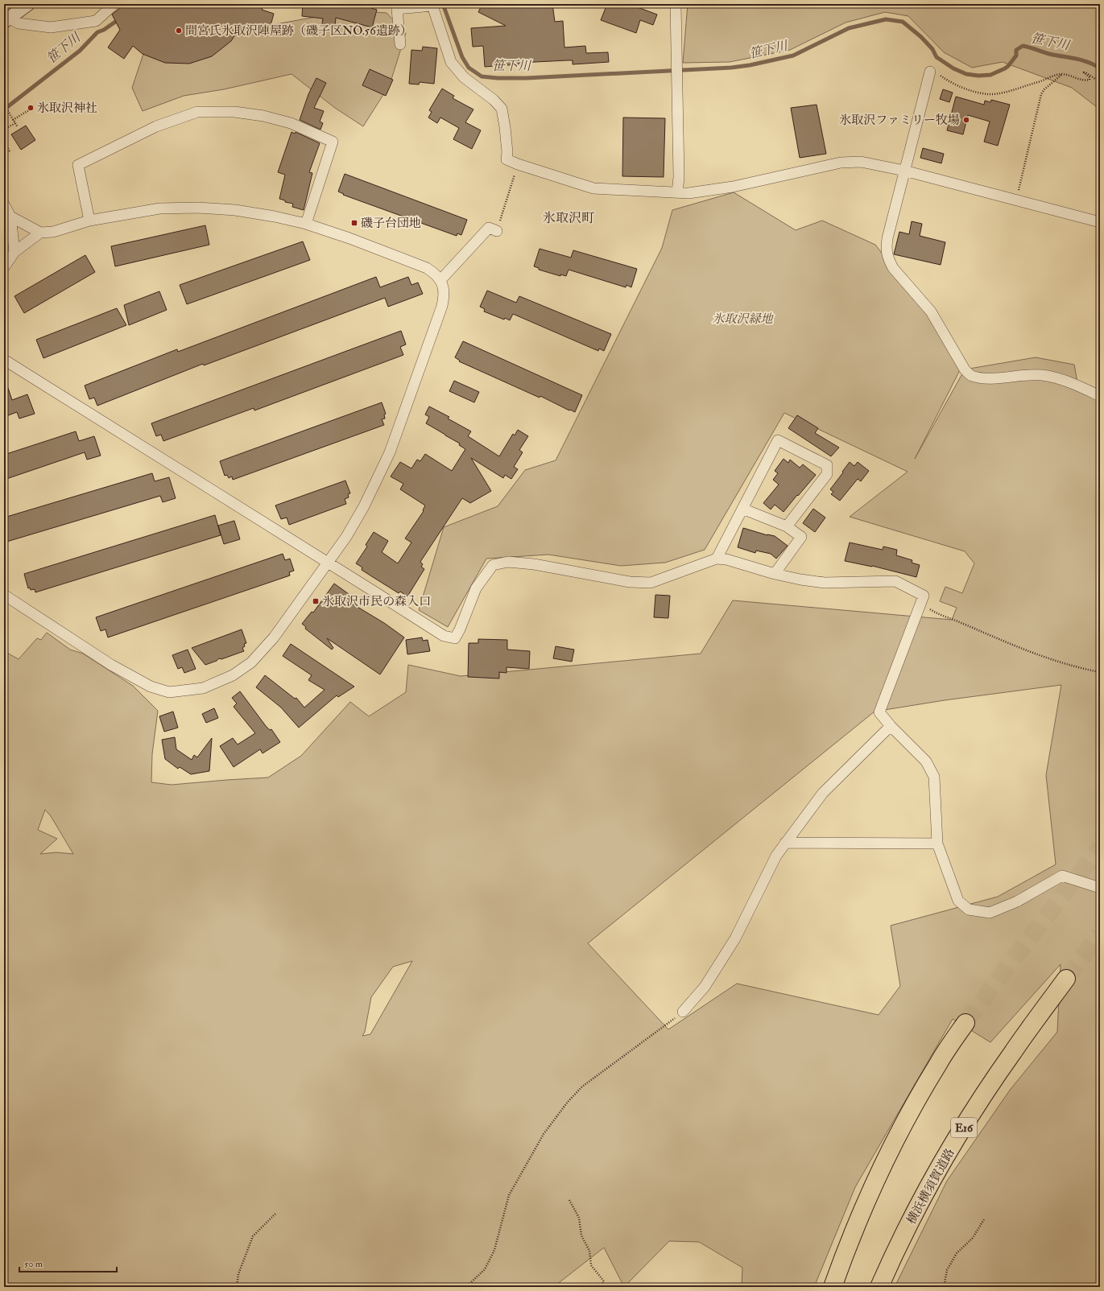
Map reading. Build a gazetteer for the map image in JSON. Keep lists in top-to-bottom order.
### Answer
{
  "streets": {
    "highway": ["E16", "横浜横須賀道路"]
  },
  "districts": ["氷取沢町"],
  "water": ["笹下川"],
  "parks": ["氷取沢緑地"],
  "places": {
    "other": ["間宮氏氷取沢陣屋跡（磯子区NO.56遺跡）", "氷取沢神社", "氷取沢ファミリー牧場"],
    "transit": ["磯子台団地", "氷取沢市民の森入口"]
  },
  "scale_bar": "50 m"
}
